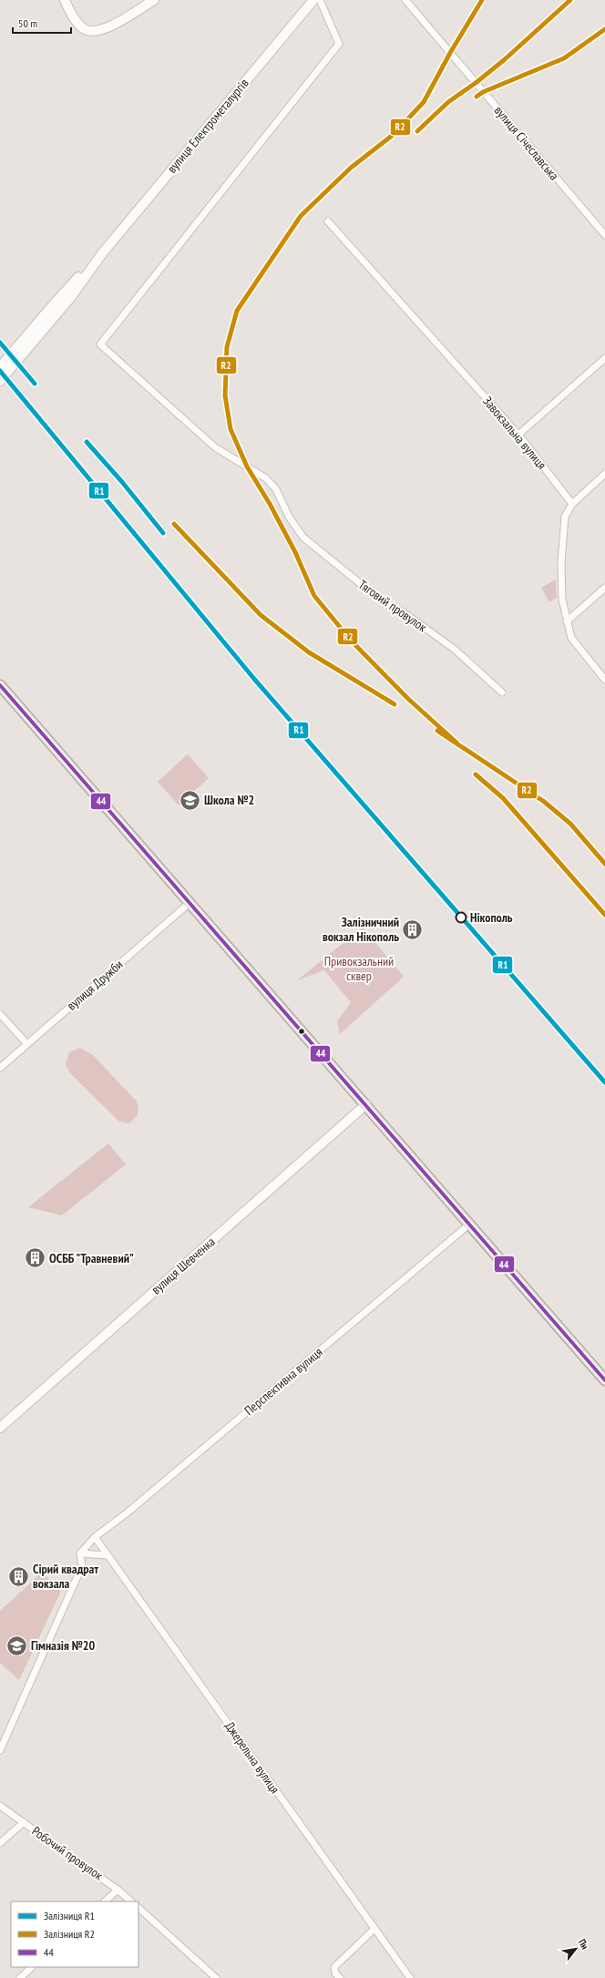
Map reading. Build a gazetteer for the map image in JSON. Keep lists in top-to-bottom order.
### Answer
{
  "streets": {
    "street": [
      "вулиця Електрометалургів",
      "вулиця Січеславська",
      "Завокзальна вулиця",
      "Тяговий провулок",
      "вулиця Дружби",
      "вулиця Шевченка",
      "Перспективна вулиця",
      "Джерельна вулиця",
      "Робочий провулок"
    ]
  },
  "crossings": [
    ["Перспективна вулиця", "Джерельна вулиця"]
  ],
  "parks": ["Привокзальний сквер"],
  "places": {
    "school or university": ["Школа №2", "Гімназія №20"],
    "other": ["Нікополь"],
    "building": ["Залізничний вокзал Нікополь", "ОСББ \"Травневий\"", "Сірий квадрат вокзала"]
  },
  "lines": ["rail line R2", "rail line R1", "transit line 44"],
  "legend": ["Залізниця R1", "Залізниця R2", "44"],
  "scale_bar": "50 m",
  "north": "top right"
}
